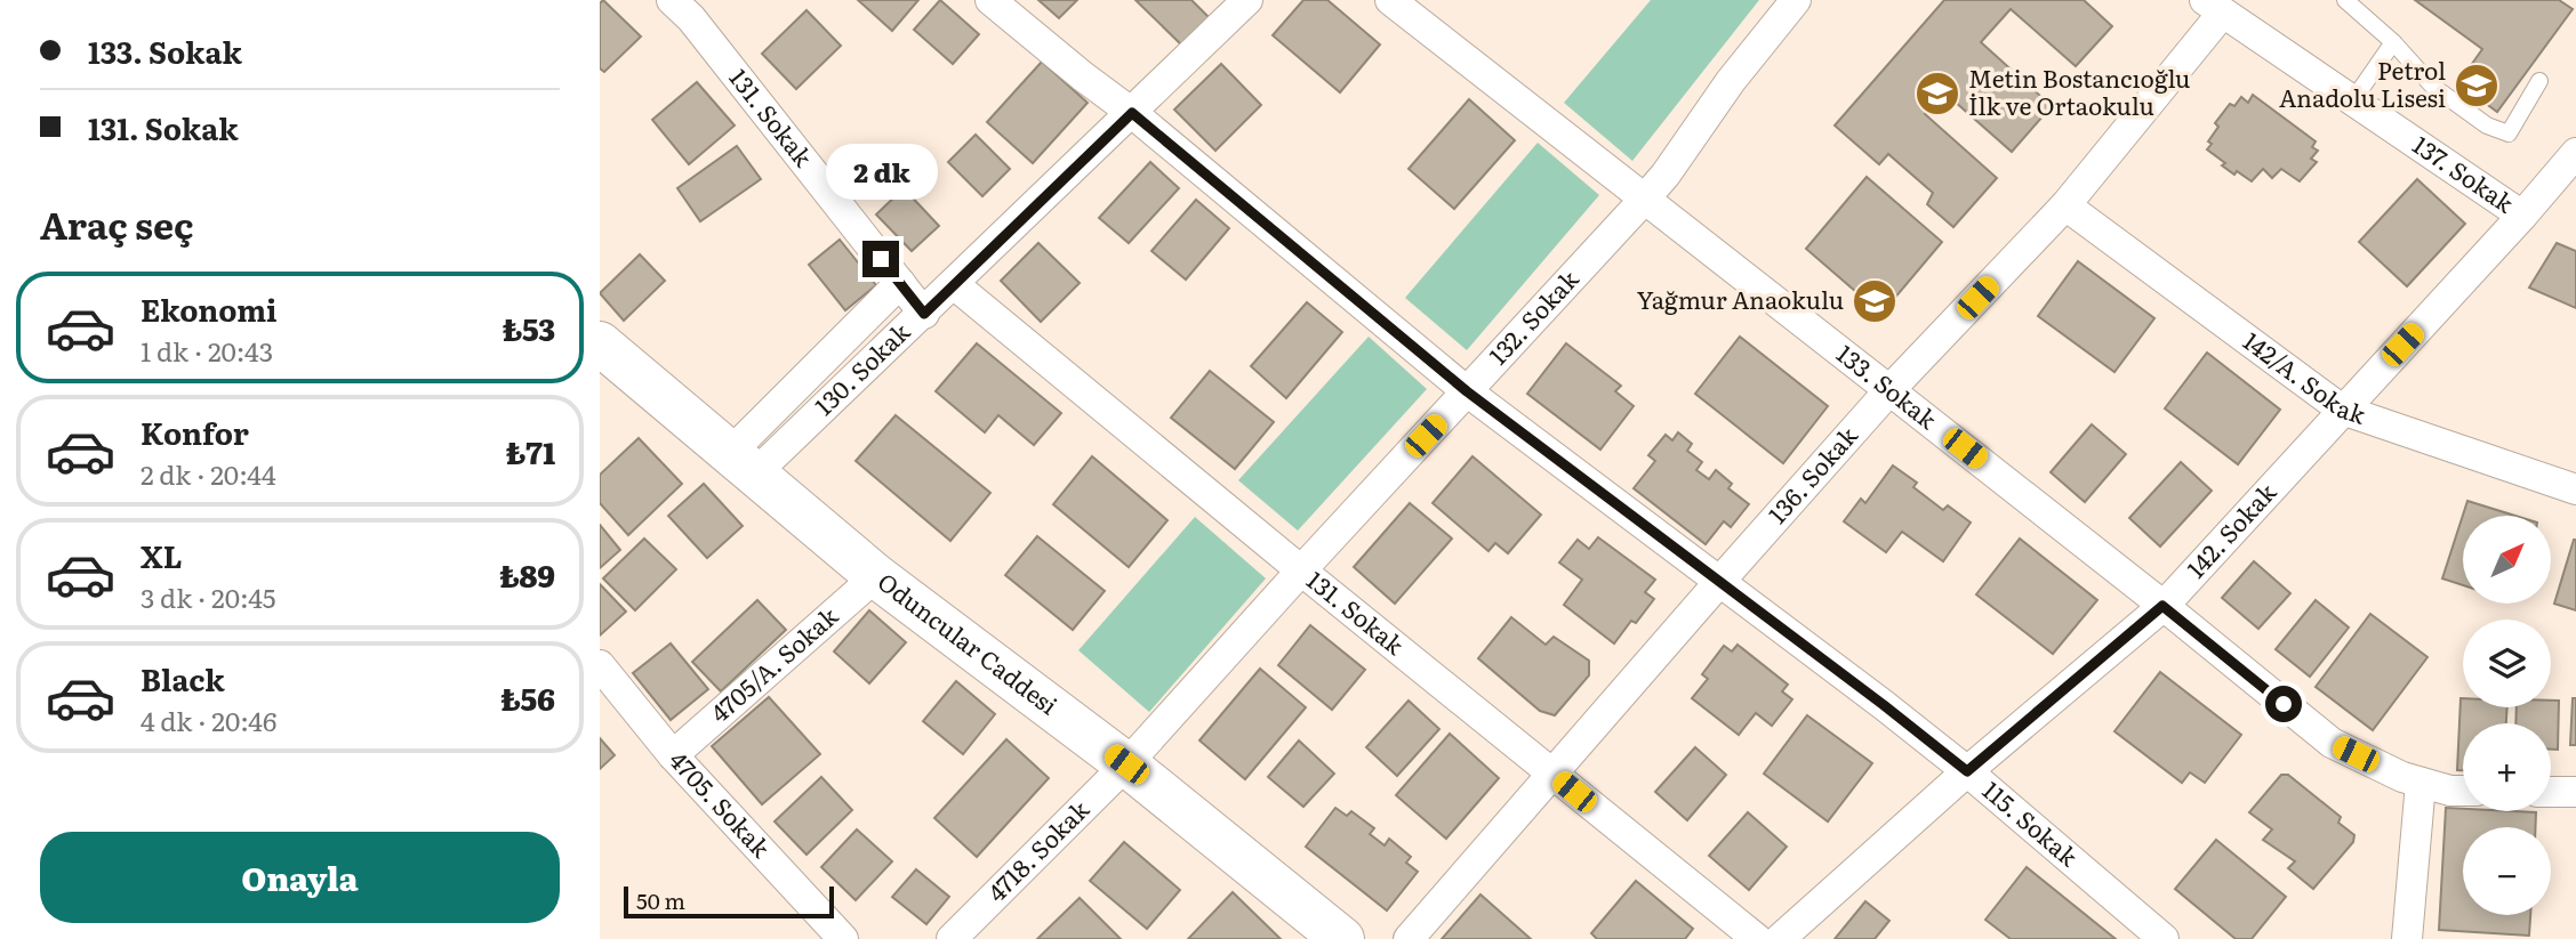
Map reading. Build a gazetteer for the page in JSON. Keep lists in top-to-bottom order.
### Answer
{
  "streets": {
    "street": [
      "131. Sokak",
      "137. Sokak",
      "132. Sokak",
      "130. Sokak",
      "142/A. Sokak",
      "133. Sokak",
      "136. Sokak",
      "142. Sokak",
      "Oduncular Caddesi",
      "4705/A. Sokak",
      "4705. Sokak",
      "115. Sokak",
      "4718. Sokak"
    ]
  },
  "crossings": [
    ["131. Sokak", "132. Sokak"],
    ["131. Sokak", "130. Sokak"],
    ["131. Sokak", "136. Sokak"],
    ["137. Sokak", "136. Sokak"],
    ["137. Sokak", "142. Sokak"],
    ["132. Sokak", "133. Sokak"],
    ["132. Sokak", "Oduncular Caddesi"],
    ["132. Sokak", "115. Sokak"],
    ["132. Sokak", "4718. Sokak"],
    ["130. Sokak", "Oduncular Caddesi"],
    ["130. Sokak", "115. Sokak"],
    ["142/A. Sokak", "136. Sokak"],
    ["142/A. Sokak", "142. Sokak"],
    ["133. Sokak", "136. Sokak"],
    ["133. Sokak", "142. Sokak"],
    ["136. Sokak", "115. Sokak"],
    ["142. Sokak", "115. Sokak"],
    ["Oduncular Caddesi", "4705/A. Sokak"],
    ["Oduncular Caddesi", "4718. Sokak"],
    ["4705/A. Sokak", "4705. Sokak"]
  ],
  "places": {
    "school or university": ["Petrol Anadolu Lisesi", "Metin Bostancıoğlu İlk ve Ortaokulu", "Yağmur Anaokulu"]
  },
  "scale_bar": "50 m",
  "north": "top right",
  "page": {
    "banner": ["133. Sokak", "131. Sokak"],
    "bubble": "2 dk",
    "heading": "Araç seç",
    "list": [
      {
        "name": "Ekonomi",
        "note": "1 dk · 20:43",
        "value": "₺53"
      },
      {
        "name": "Konfor",
        "note": "2 dk · 20:44",
        "value": "₺71"
      },
      {
        "name": "XL",
        "note": "3 dk · 20:45",
        "value": "₺89"
      },
      {
        "name": "Black",
        "note": "4 dk · 20:46",
        "value": "₺56"
      }
    ],
    "map_buttons": ["+", "−"],
    "buttons": "Onayla",
    "scale": "50 m"
  }
}
